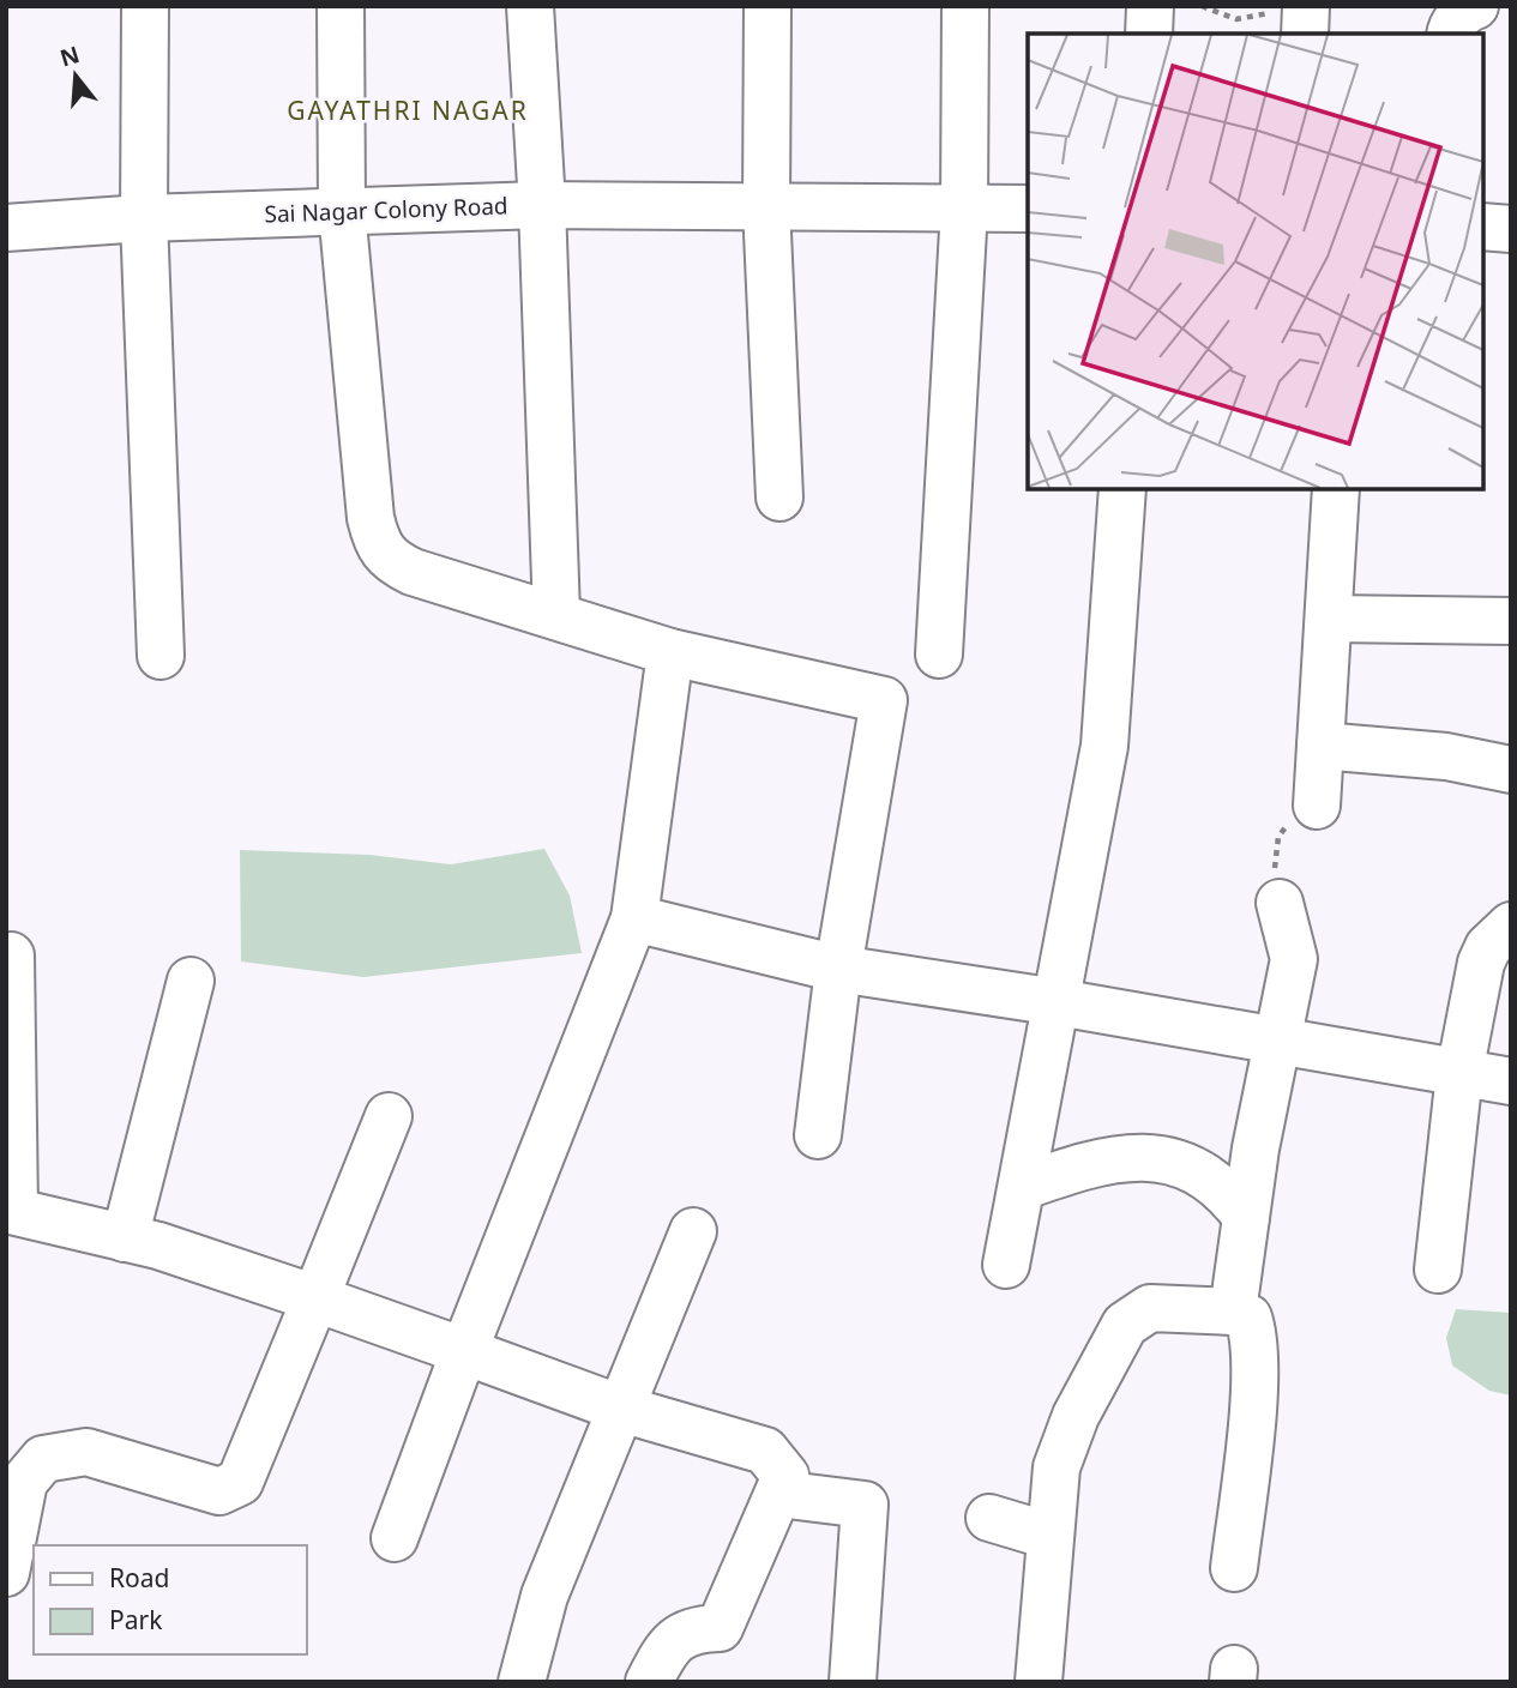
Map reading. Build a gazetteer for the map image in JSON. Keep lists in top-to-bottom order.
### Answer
{
  "streets": {
    "street": ["Sai Nagar Colony Road"]
  },
  "districts": ["GAYATHRI NAGAR"],
  "legend": ["Road", "Park"],
  "north": "top"
}
